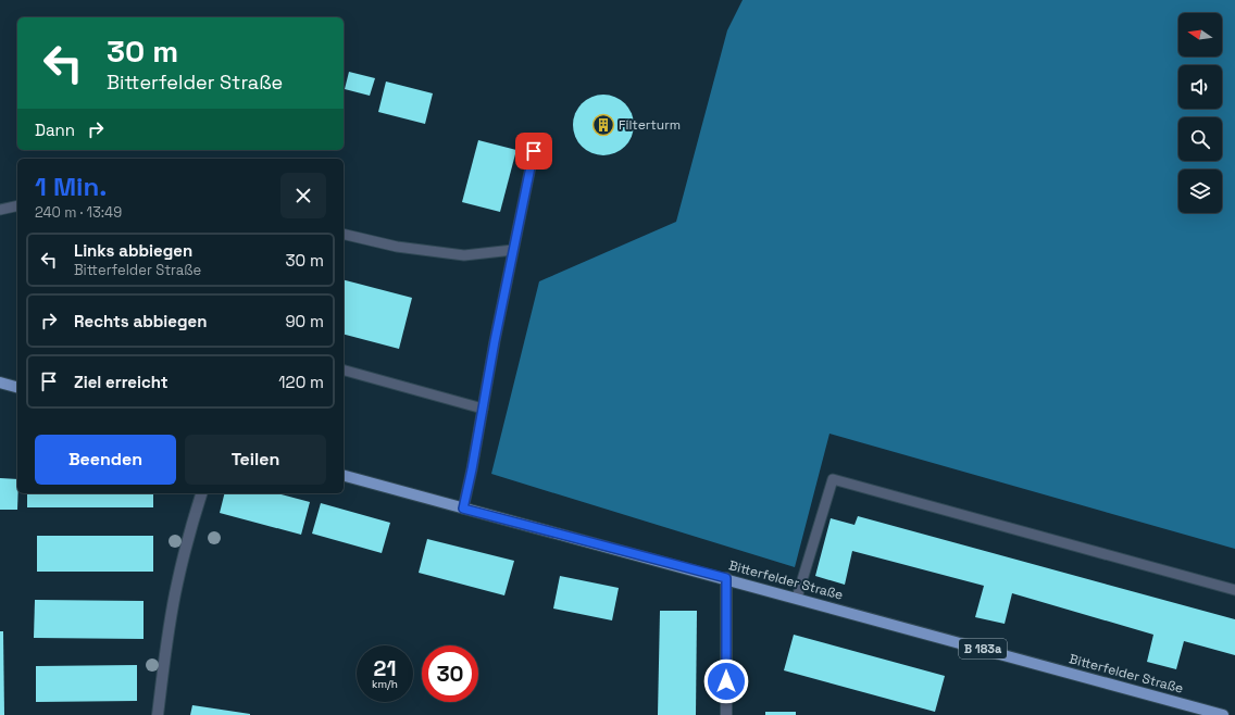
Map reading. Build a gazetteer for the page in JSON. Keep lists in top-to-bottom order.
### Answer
{
  "streets": {
    "main road": ["Bitterfelder Straße", "B 183a"]
  },
  "places": {
    "building": ["Filterturm"]
  },
  "north": "left",
  "page": {
    "turn": ["30 m", "Bitterfelder Straße"],
    "then": "Dann",
    "heading": ["1 Min.", "240 m · 13:49"],
    "list": [
      {
        "name": "Links abbiegen",
        "note": "Bitterfelder Straße",
        "value": "30 m"
      },
      {
        "name": "Rechts abbiegen",
        "value": "90 m"
      },
      {
        "name": "Ziel erreicht",
        "value": "120 m"
      }
    ],
    "buttons": ["Beenden", "Teilen"],
    "speed": "21 km/h",
    "limit": "30"
  }
}
